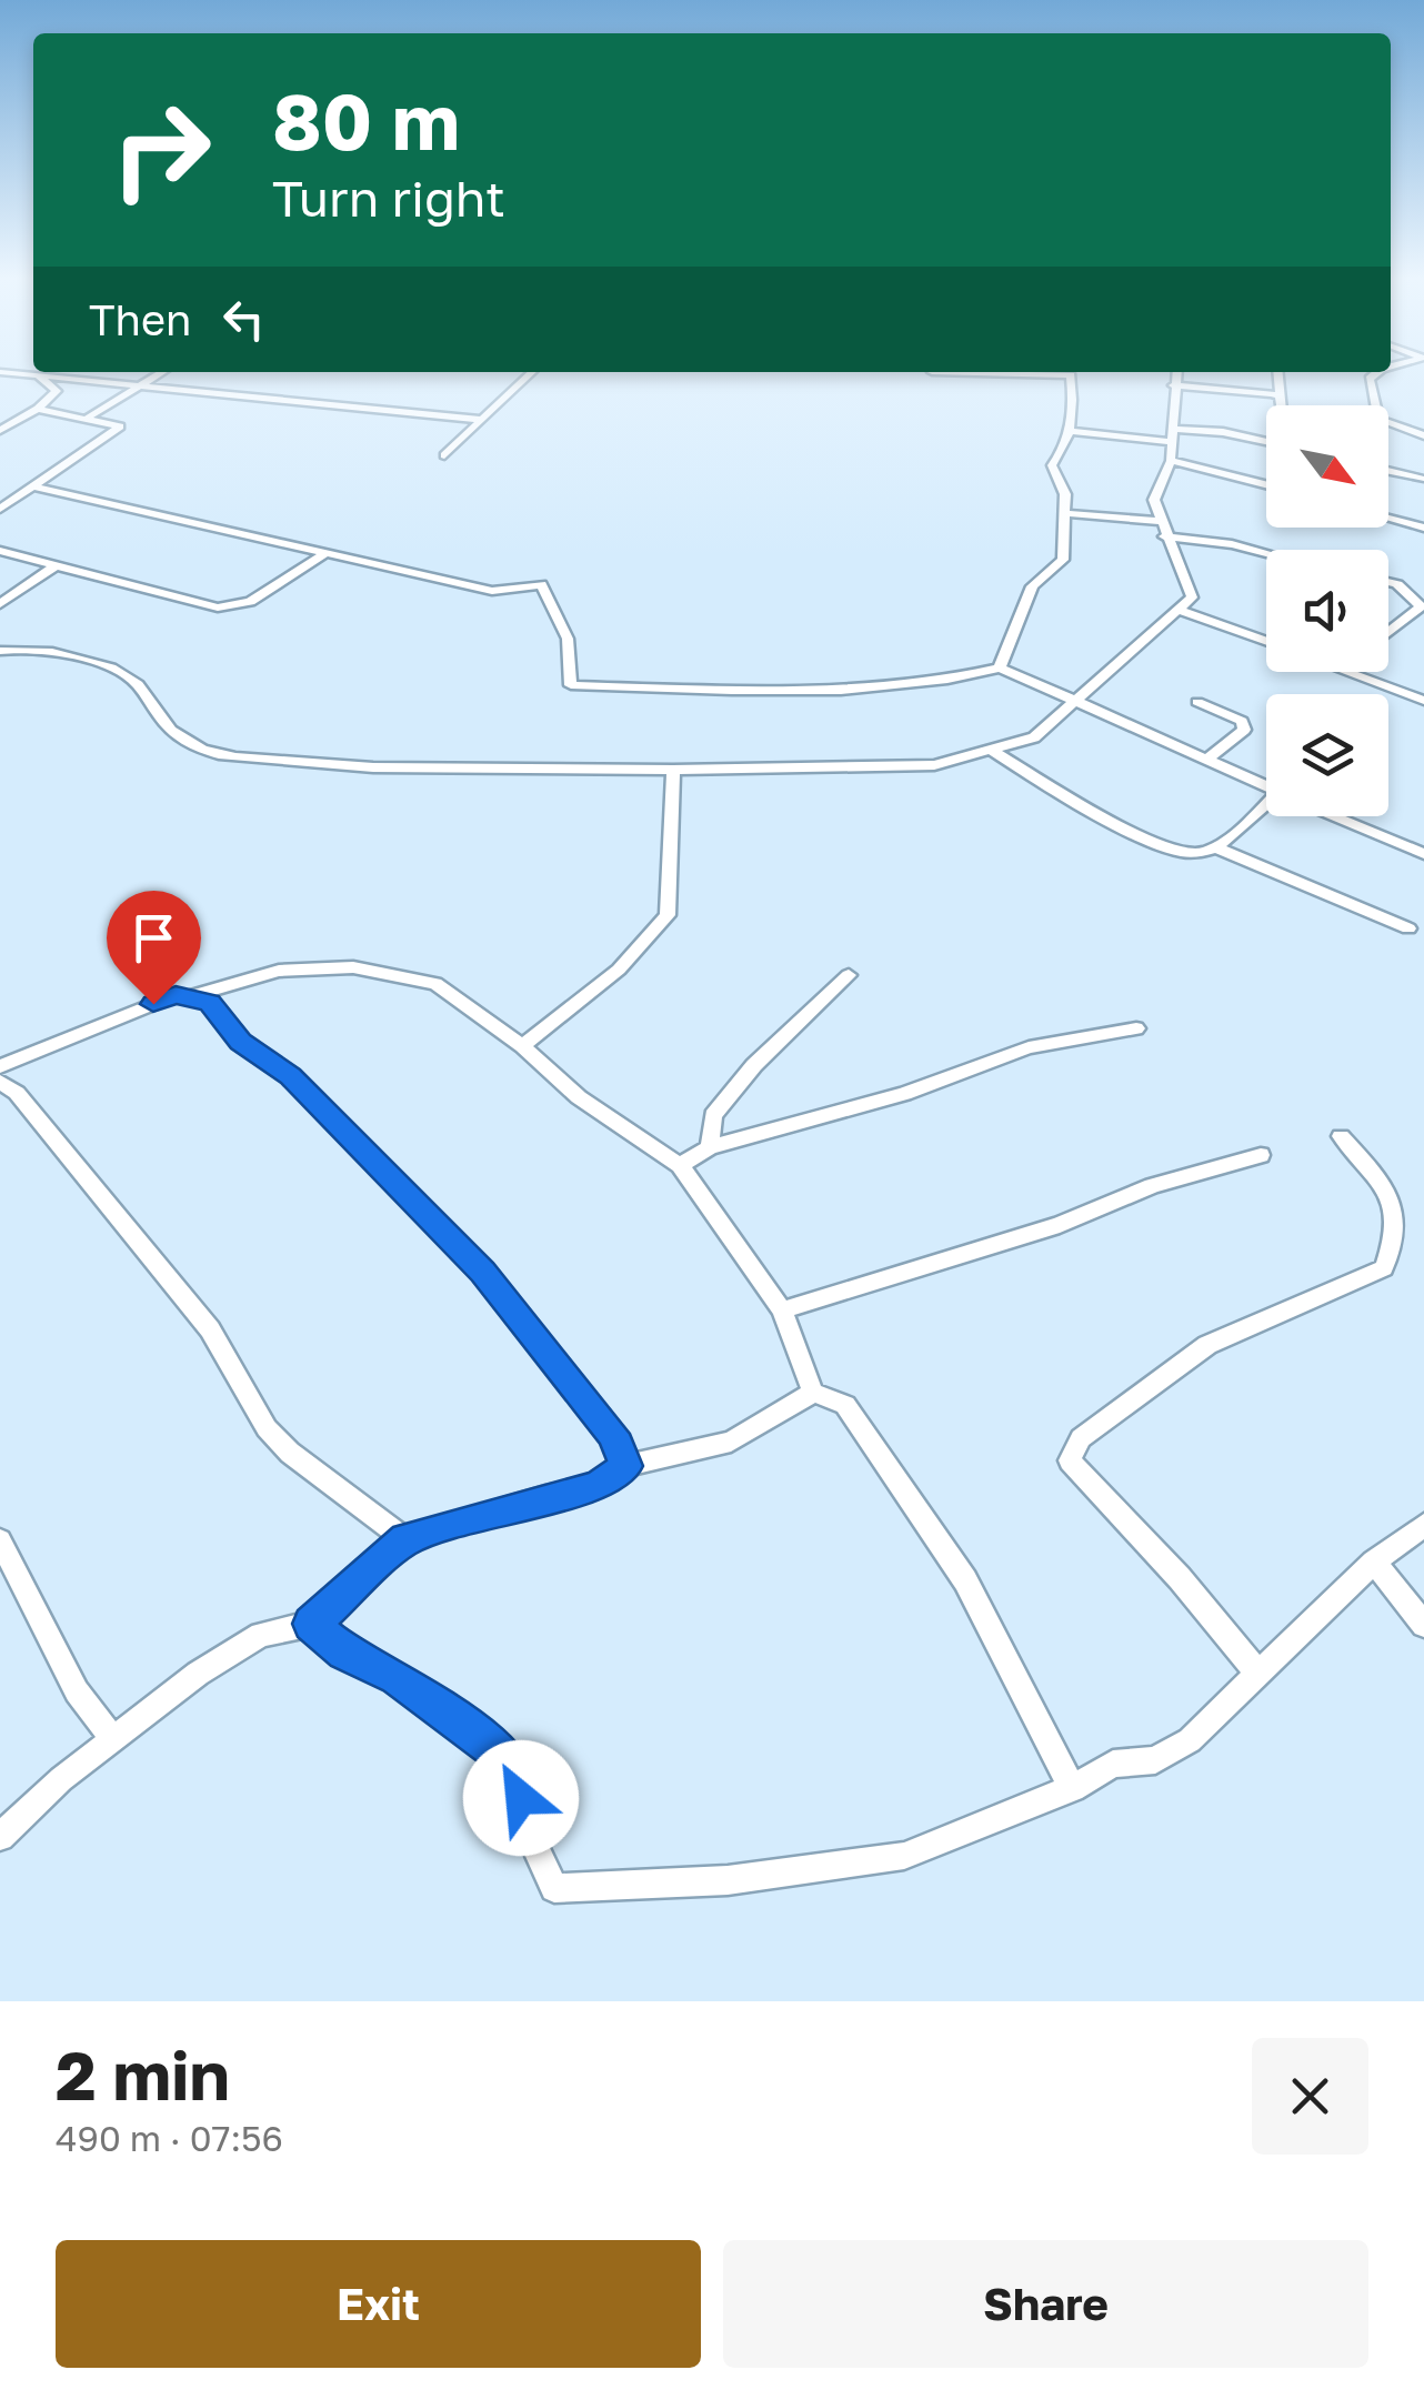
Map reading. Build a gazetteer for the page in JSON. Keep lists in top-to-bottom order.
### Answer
{
  "north": "bottom right",
  "page": {
    "turn": ["80 m", "Turn right"],
    "then": "Then",
    "heading": ["2 min", "490 m · 07:56"],
    "buttons": ["Exit", "Share"]
  }
}
